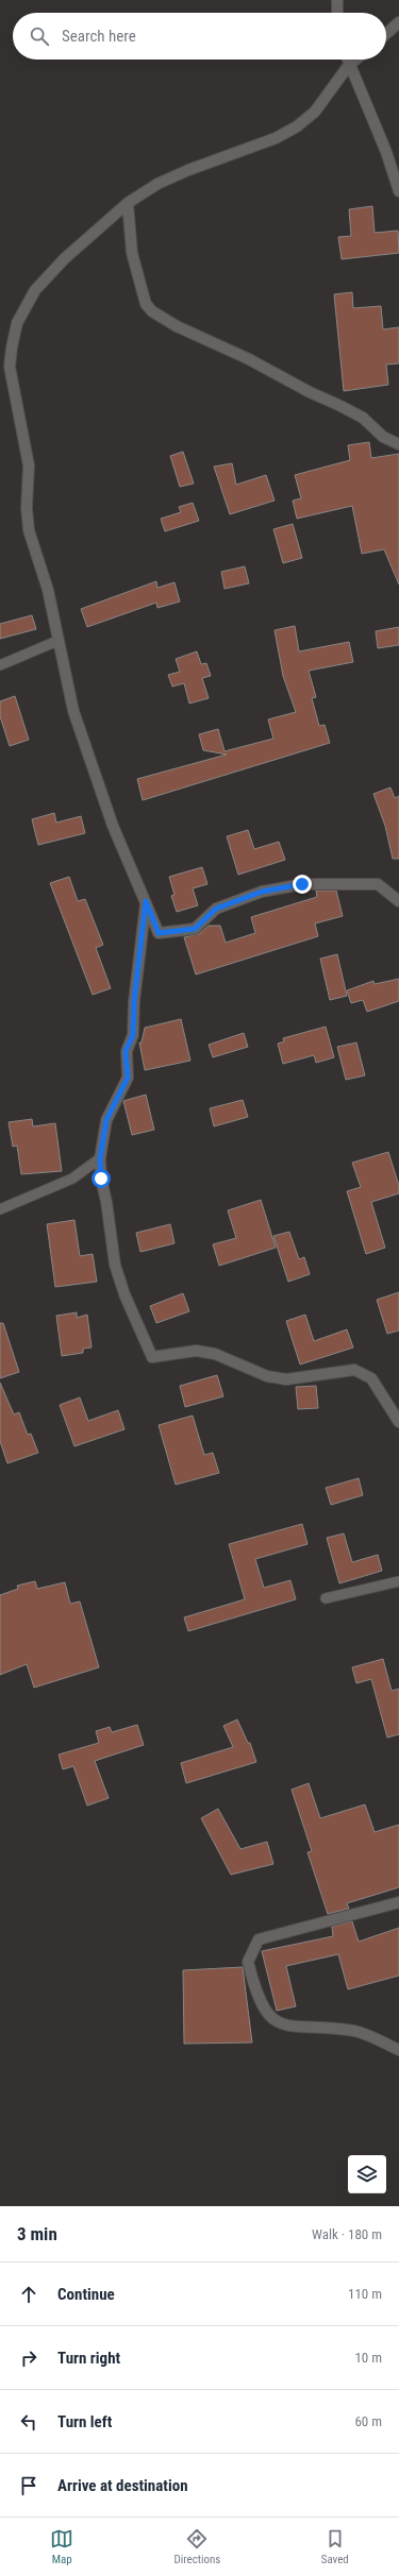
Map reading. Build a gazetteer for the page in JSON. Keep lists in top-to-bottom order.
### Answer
{
  "page": {
    "search": "Search here",
    "heading": ["3 min", "Walk · 180 m"],
    "list": [
      ["Continue", "110 m"],
      ["Turn right", "10 m"],
      ["Turn left", "60 m"],
      "Arrive at destination"
    ],
    "nav": ["Map", "Directions", "Saved"]
  }
}
